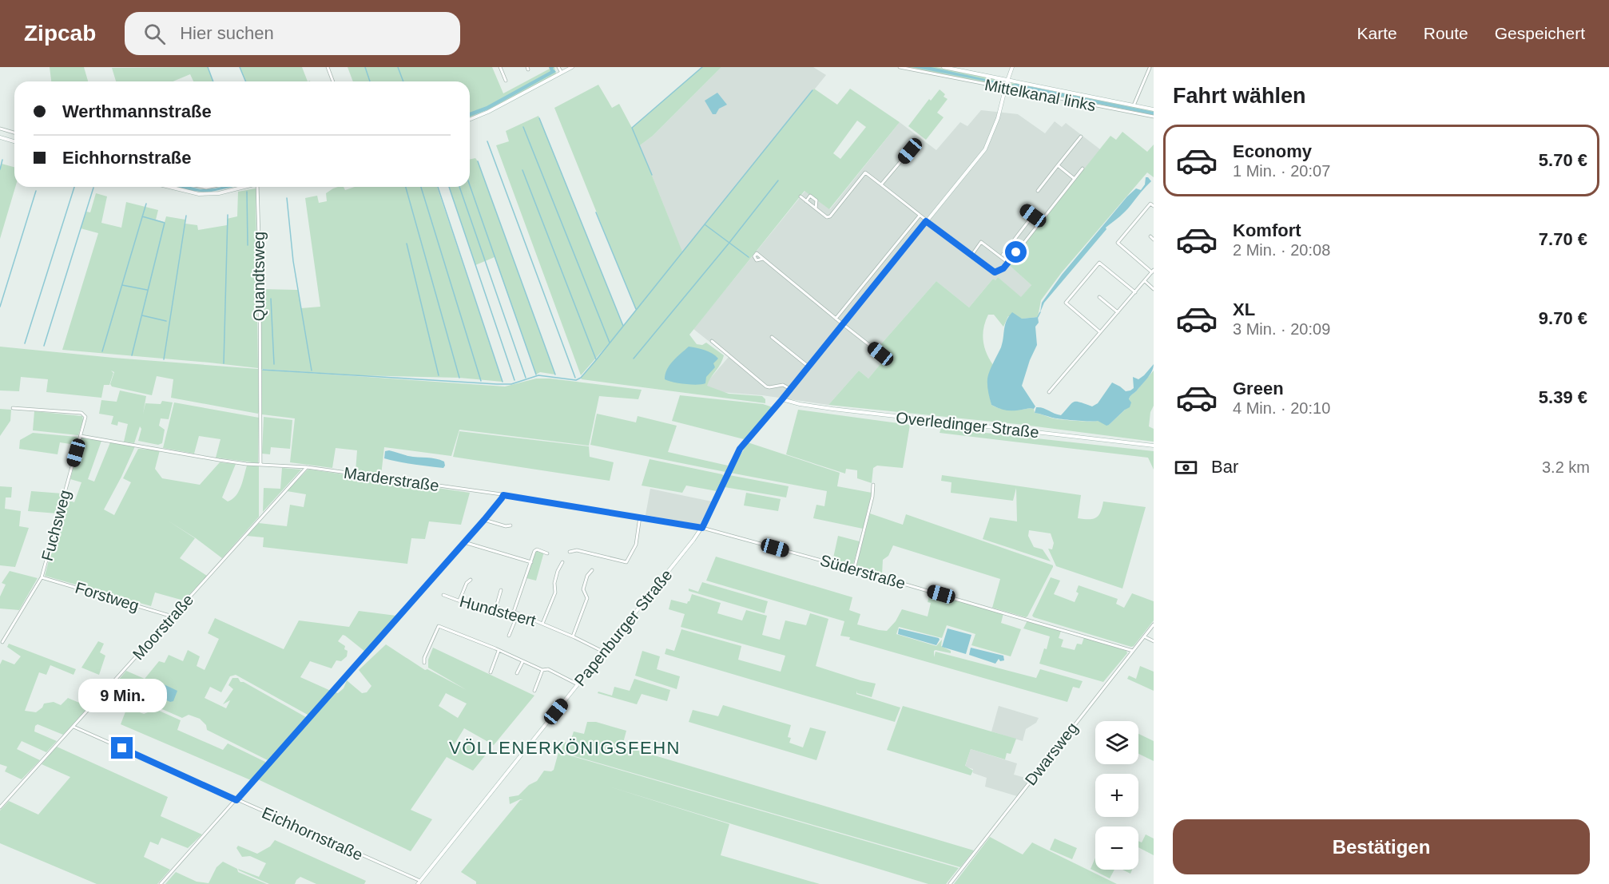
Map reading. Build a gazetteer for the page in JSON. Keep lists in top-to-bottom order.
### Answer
{
  "streets": {
    "street": [
      "Mittelkanal links",
      "Quandtsweg",
      "Overledinger Straße",
      "Marderstraße",
      "Fuchsweg",
      "Süderstraße",
      "Forstweg",
      "Hundsteert",
      "Moorstraße",
      "Papenburger Straße",
      "Dwarsweg",
      "Eichhornstraße"
    ]
  },
  "crossings": [
    ["Mittelkanal links", "Papenburger Straße"],
    ["Quandtsweg", "Marderstraße"],
    ["Overledinger Straße", "Papenburger Straße"],
    ["Marderstraße", "Fuchsweg"],
    ["Marderstraße", "Süderstraße"],
    ["Marderstraße", "Moorstraße"],
    ["Marderstraße", "Papenburger Straße"],
    ["Fuchsweg", "Forstweg"],
    ["Süderstraße", "Papenburger Straße"],
    ["Süderstraße", "Dwarsweg"],
    ["Forstweg", "Moorstraße"],
    ["Hundsteert", "Papenburger Straße"],
    ["Moorstraße", "Eichhornstraße"],
    ["Papenburger Straße", "Eichhornstraße"]
  ],
  "districts": ["VÖLLENERKÖNIGSFEHN"],
  "page": {
    "header": "Zipcab",
    "search": "Hier suchen",
    "nav": ["Karte", "Route", "Gespeichert"],
    "heading": "Fahrt wählen",
    "banner": ["Werthmannstraße", "Eichhornstraße"],
    "list": [
      {
        "name": "Economy",
        "note": "1 Min. · 20:07",
        "value": "5.70 €"
      },
      {
        "name": "Komfort",
        "note": "2 Min. · 20:08",
        "value": "7.70 €"
      },
      {
        "name": "XL",
        "note": "3 Min. · 20:09",
        "value": "9.70 €"
      },
      {
        "name": "Green",
        "note": "4 Min. · 20:10",
        "value": "5.39 €"
      }
    ],
    "pay": ["Bar", "3.2 km"],
    "bubble": "9 Min.",
    "map_buttons": ["+", "−"],
    "buttons": "Bestätigen"
  }
}
